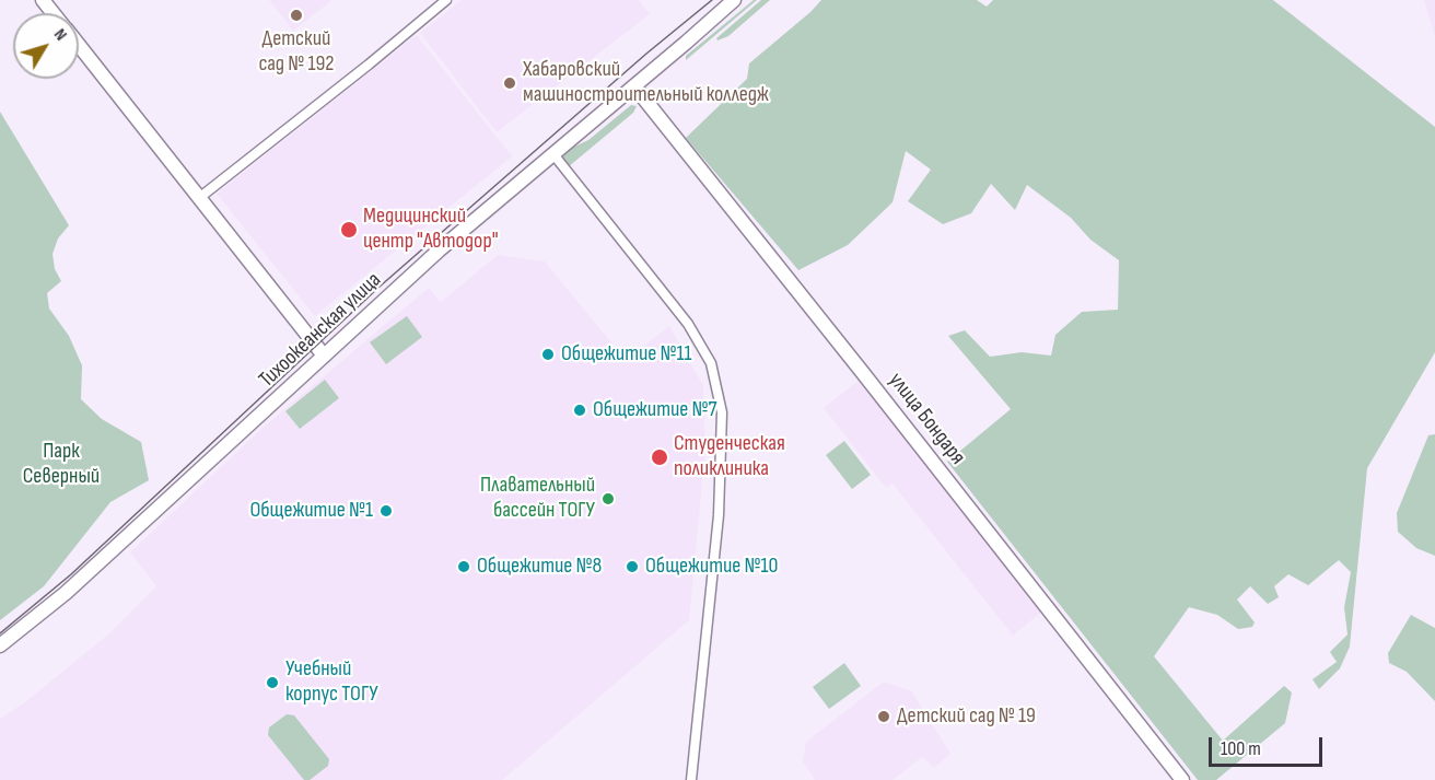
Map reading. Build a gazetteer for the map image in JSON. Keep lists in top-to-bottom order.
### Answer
{
  "streets": {
    "main road": ["Тихоокеанская улица", "улица Бондаря"]
  },
  "crossings": [
    ["Тихоокеанская улица", "улица Бондаря"]
  ],
  "parks": ["Парк Северный"],
  "places": [
    "Детский сад № 192",
    "Хабаровский машиностроительный колледж",
    "Медицинский центр \"Автодор\"",
    "Общежитие №11",
    "Общежитие №7",
    "Студенческая поликлиника",
    "Плавательный бассейн ТОГУ",
    "Общежитие №1",
    "Общежитие №8",
    "Общежитие №10",
    "Учебный корпус ТОГУ",
    "Детский сад № 19"
  ],
  "scale_bar": "100 m",
  "north": "top right"
}
